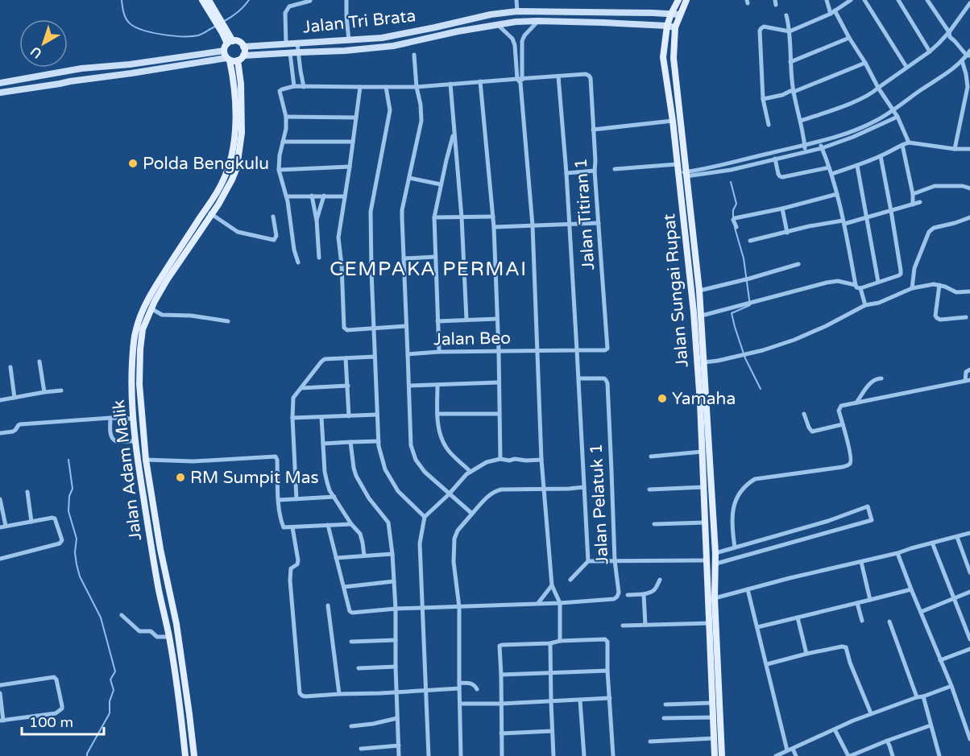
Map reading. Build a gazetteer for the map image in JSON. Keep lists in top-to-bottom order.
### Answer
{
  "streets": {
    "main road": ["Jalan Sungai Rupat", "Jalan Adam Malik"],
    "street": [
      "Jalan Tri Brata",
      "Jalan Titiran 1",
      "Jalan Beo",
      "Jalan Pelatuk 1"
    ]
  },
  "crossings": [
    ["Jalan Tri Brata", "Jalan Sungai Rupat"],
    ["Jalan Tri Brata", "Jalan Adam Malik"],
    ["Jalan Titiran 1", "Jalan Beo"]
  ],
  "districts": ["CEMPAKA PERMAI"],
  "places": ["Polda Bengkulu", "Yamaha", "RM Sumpit Mas"],
  "scale_bar": "100 m",
  "north": "bottom left"
}
